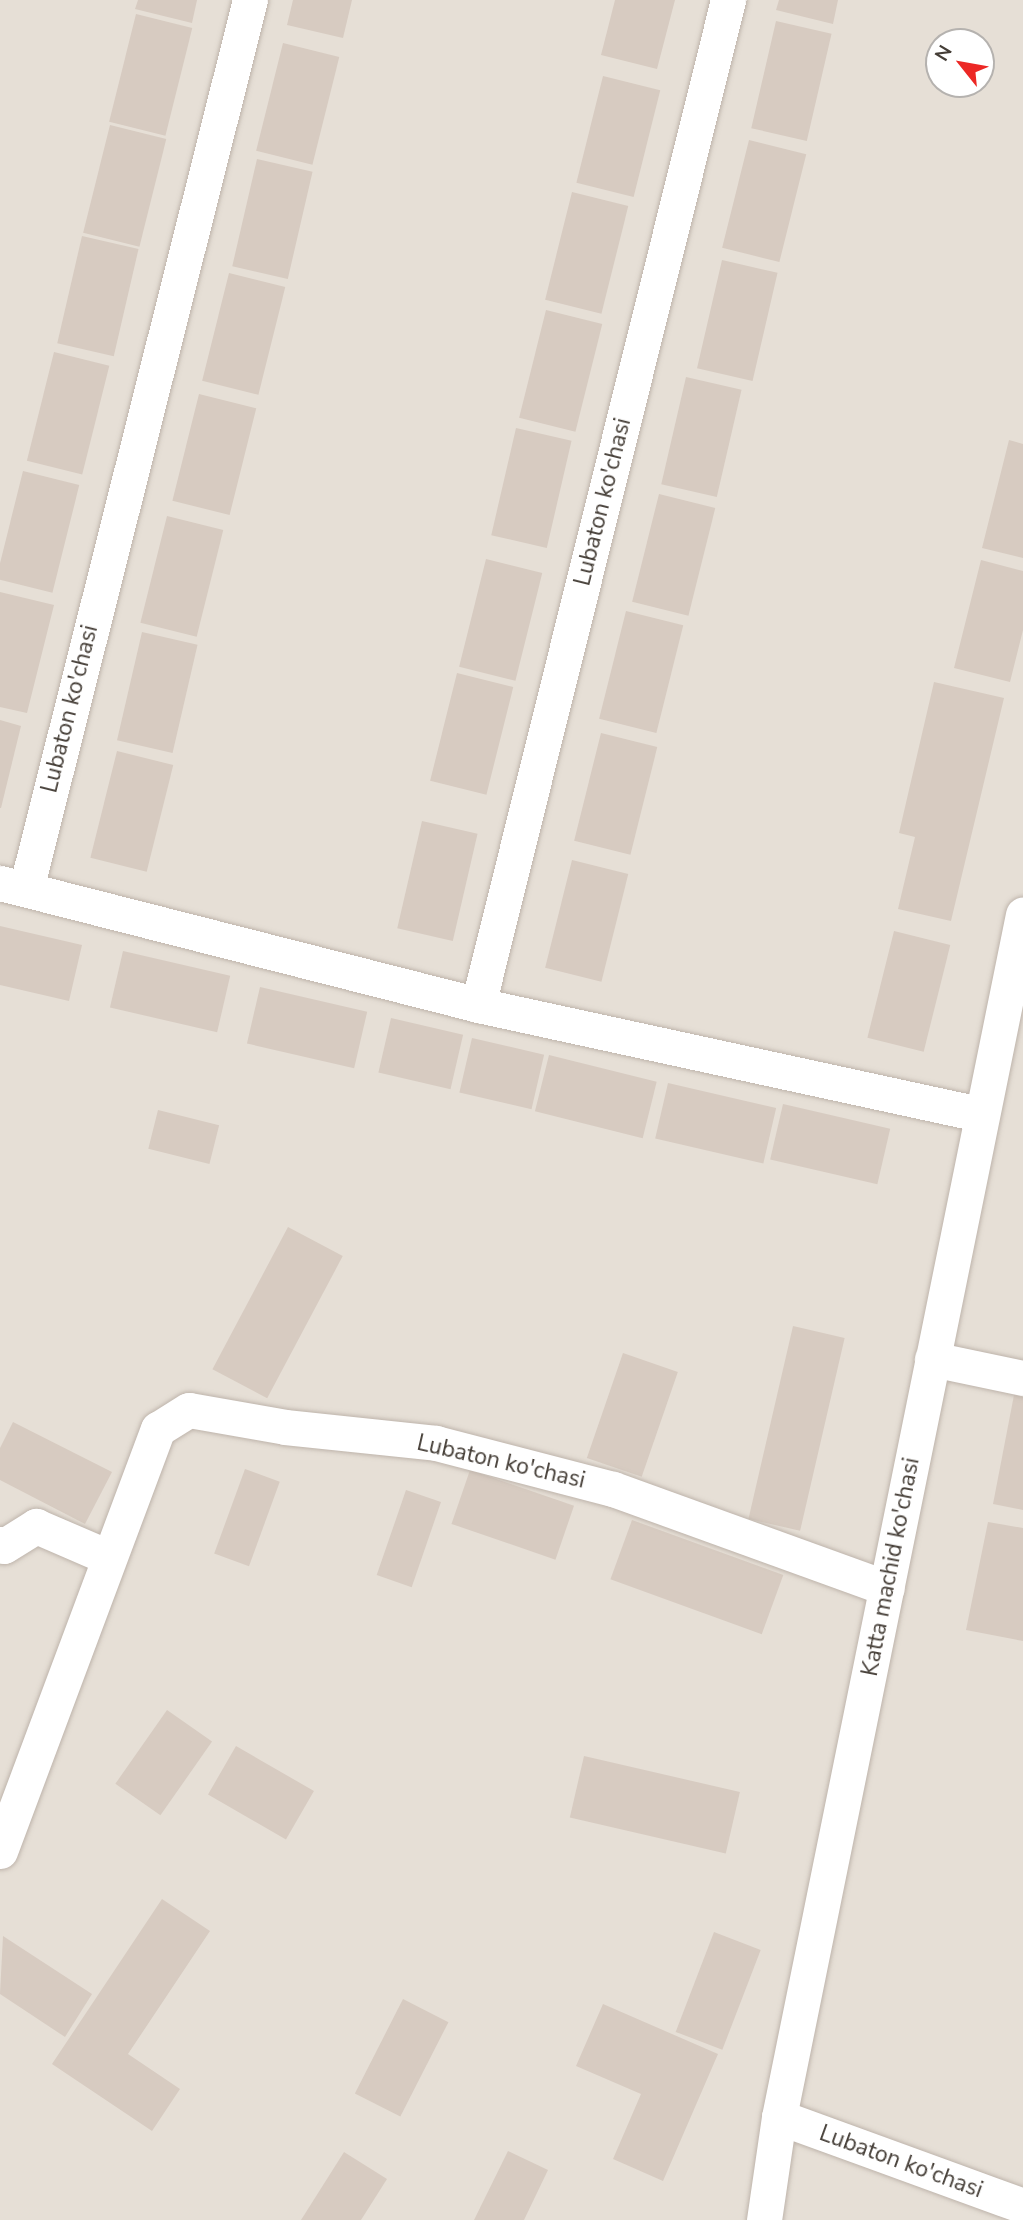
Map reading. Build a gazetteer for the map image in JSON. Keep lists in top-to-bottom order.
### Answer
{
  "streets": {
    "street": ["Lubaton ko'chasi", "Katta machid ko'chasi"]
  },
  "crossings": [
    ["Lubaton ko'chasi", "Katta machid ko'chasi"]
  ],
  "north": "top left"
}
